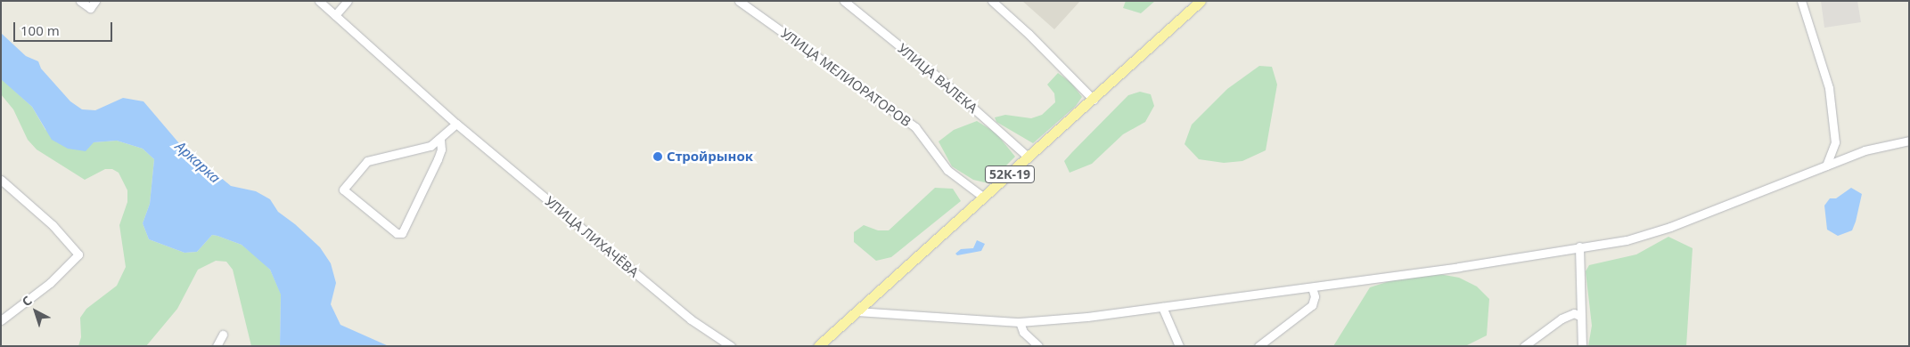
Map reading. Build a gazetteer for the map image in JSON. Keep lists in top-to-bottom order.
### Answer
{
  "streets": {
    "main road": ["52К-19"],
    "street": ["УЛИЦА МЕЛИОРАТОРОВ", "УЛИЦА ВАЛЕКА", "УЛИЦА ЛИХАЧЁВА"]
  },
  "crossings": [
    ["УЛИЦА МЕЛИОРАТОРОВ", "52К-19"],
    ["УЛИЦА ВАЛЕКА", "52К-19"]
  ],
  "water": ["Аркарка"],
  "places": ["Стройрынок"],
  "scale_bar": "100 m",
  "north": "top left"
}
